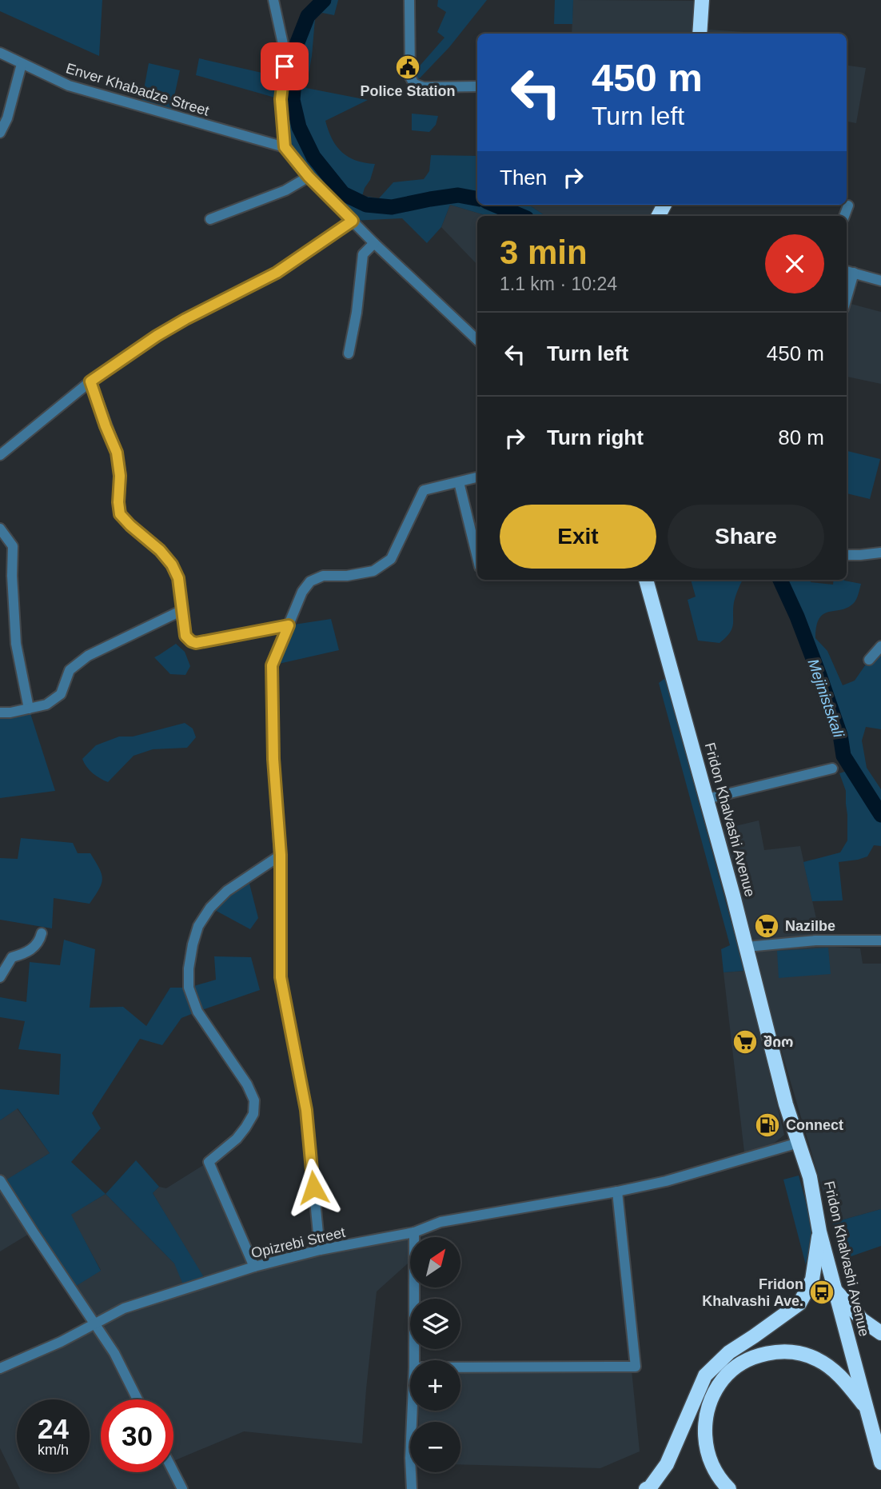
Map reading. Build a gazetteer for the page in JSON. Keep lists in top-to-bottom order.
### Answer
{
  "streets": {
    "highway": ["Fridon Khalvashi Avenue"],
    "street": ["Enver Khabadze Street", "Opizrebi Street"]
  },
  "crossings": [
    ["Fridon Khalvashi Avenue", "Opizrebi Street"]
  ],
  "water": ["Mejinistskali"],
  "places": {
    "public building": ["Police Station"],
    "supermarket": ["Nazilbe", "შიო"],
    "fuel station": ["Connect"],
    "bus stop": ["Fridon Khalvashi Ave."]
  },
  "north": "top right",
  "page": {
    "turn": ["450 m", "Turn left"],
    "then": "Then",
    "heading": ["3 min", "1.1 km · 10:24"],
    "list": [
      {
        "name": "Turn left",
        "value": "450 m"
      },
      {
        "name": "Turn right",
        "value": "80 m"
      }
    ],
    "buttons": ["Exit", "Share"],
    "map_buttons": ["+", "−"],
    "speed": "24 km/h",
    "limit": "30"
  }
}
